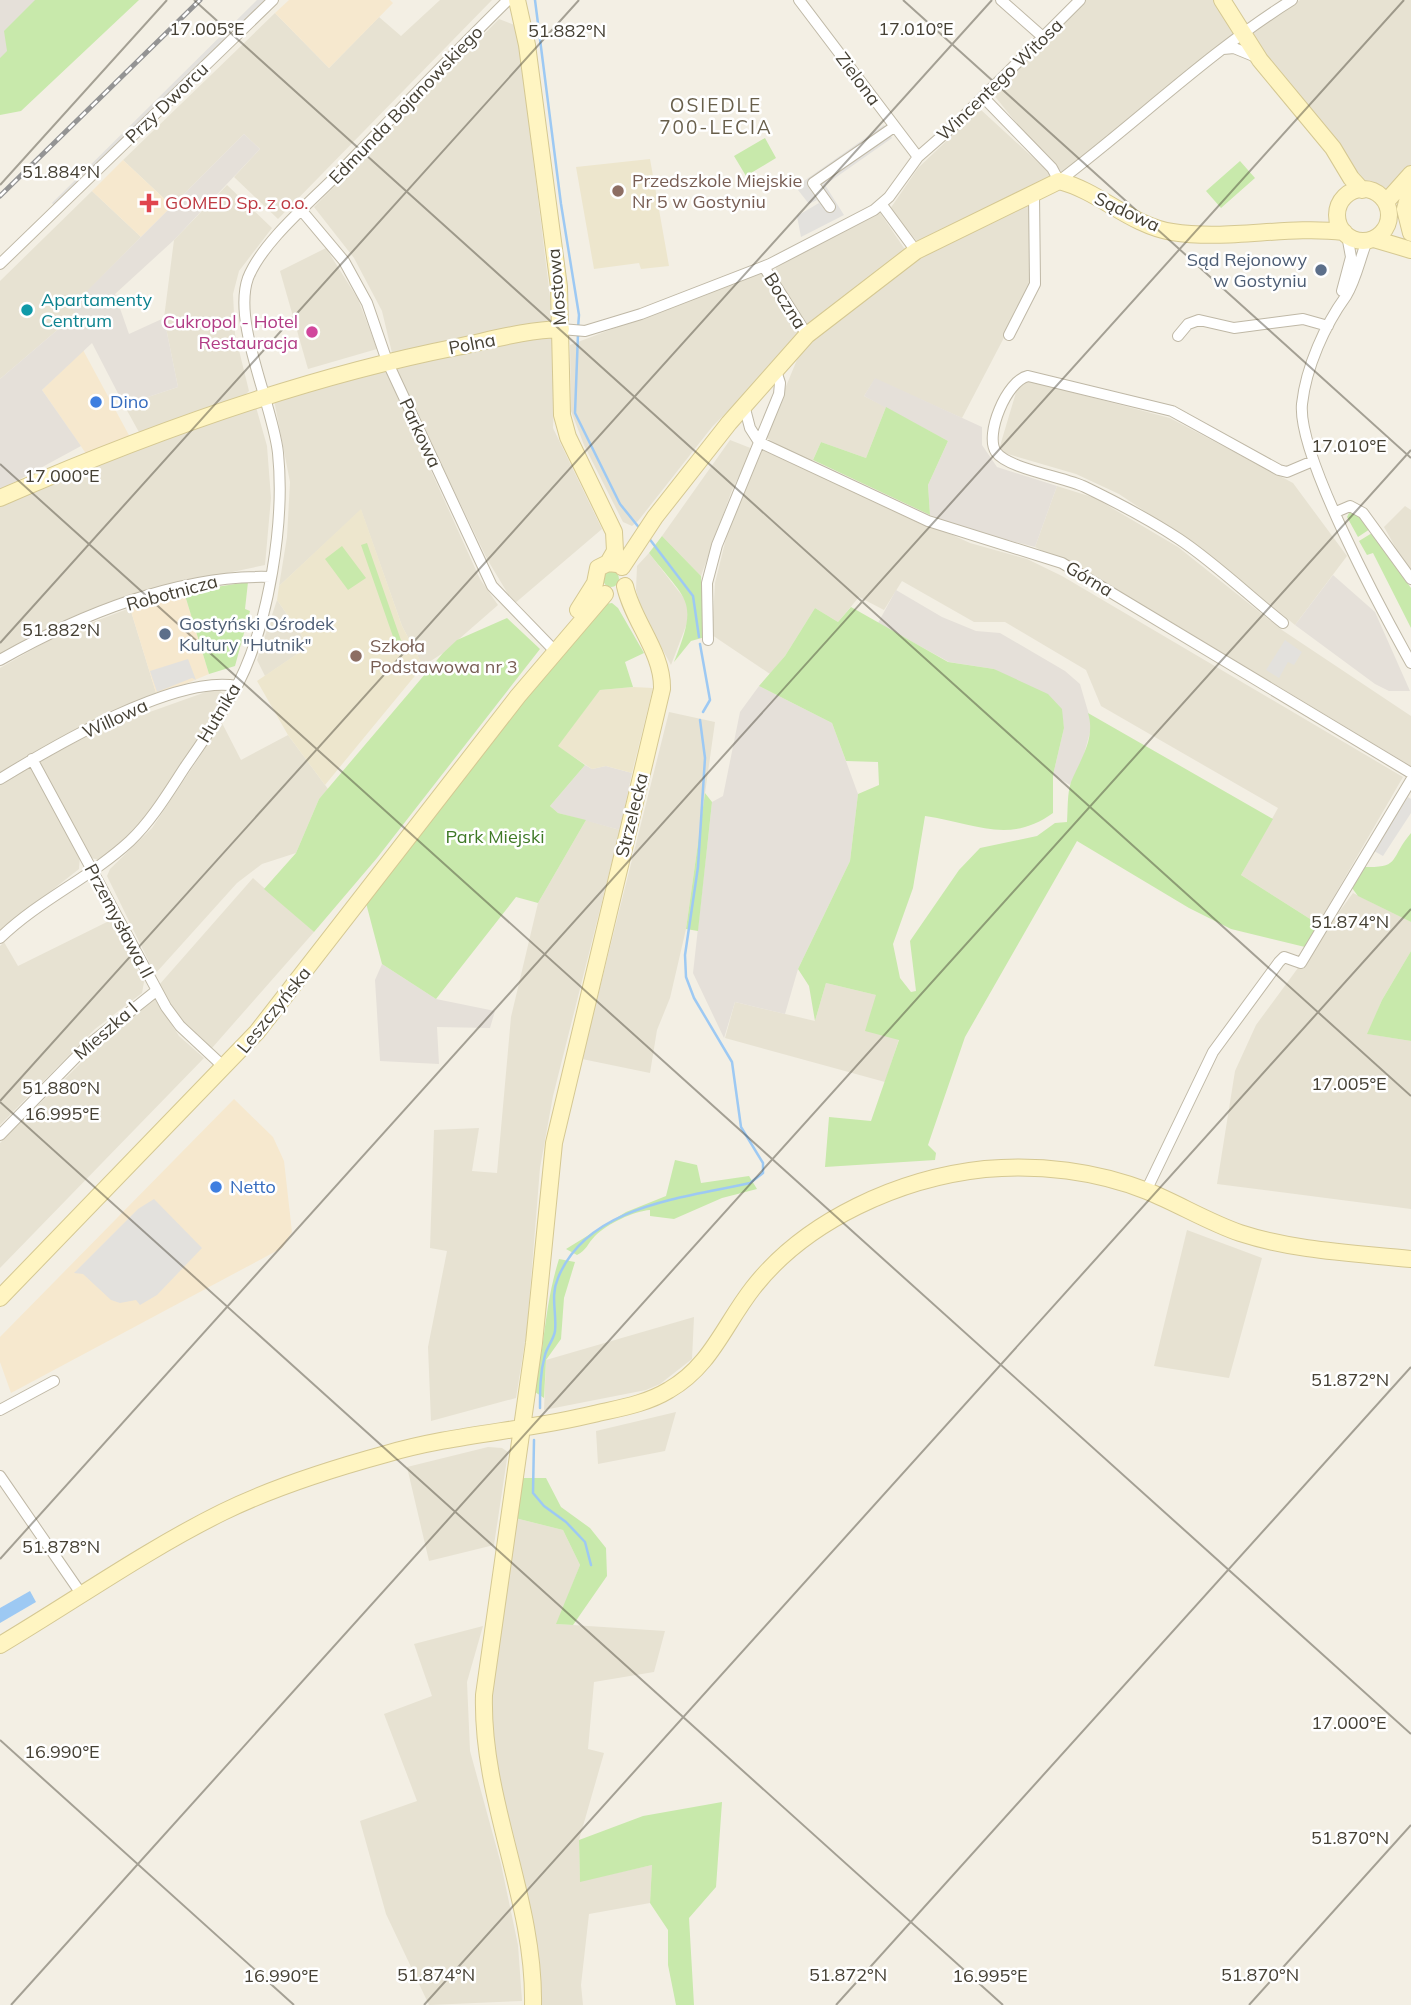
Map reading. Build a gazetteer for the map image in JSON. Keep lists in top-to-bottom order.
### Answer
{
  "streets": {
    "street": [
      "Zielona",
      "Wincentego Witosa",
      "Przy Dworcu",
      "Edmunda Bojanowskiego",
      "Sądowa",
      "Mostowa",
      "Boczna",
      "Polna",
      "Parkowa",
      "Górna",
      "Robotnicza",
      "Hutnika",
      "Willowa",
      "Strzelecka",
      "Przemysława II",
      "Leszczyńska",
      "Mieszka I"
    ]
  },
  "crossings": [
    ["Zielona", "Wincentego Witosa"],
    ["Zielona", "Polna"],
    ["Wincentego Witosa", "Polna"],
    ["Edmunda Bojanowskiego", "Polna"],
    ["Edmunda Bojanowskiego", "Parkowa"],
    ["Edmunda Bojanowskiego", "Hutnika"],
    ["Mostowa", "Polna"],
    ["Boczna", "Polna"],
    ["Polna", "Parkowa"],
    ["Polna", "Hutnika"],
    ["Parkowa", "Leszczyńska"],
    ["Robotnicza", "Hutnika"],
    ["Hutnika", "Willowa"],
    ["Hutnika", "Przemysława II"],
    ["Willowa", "Przemysława II"],
    ["Strzelecka", "Leszczyńska"],
    ["Przemysława II", "Leszczyńska"],
    ["Przemysława II", "Mieszka I"]
  ],
  "districts": ["OSIEDLE 700-LECIA"],
  "parks": ["Park Miejski"],
  "places": {
    "other": [
      "Przedszkole Miejskie Nr 5 w Gostyniu",
      "Sąd Rejonowy w Gostyniu",
      "Apartamenty Centrum",
      "Cukropol - Hotel Restauracja",
      "Dino",
      "Gostyński Ośrodek Kultury \"Hutnik\"",
      "Szkoła Podstawowa nr 3",
      "Netto"
    ],
    "health": ["GOMED Sp. z o.o."]
  },
  "coordinates": [
    "17.005°E",
    "17.010°E",
    "51.882°N",
    "51.884°N",
    "17.000°E",
    "51.874°N",
    "51.880°N",
    "16.995°E",
    "51.872°N",
    "51.878°N",
    "16.990°E",
    "51.870°N"
  ]
}
